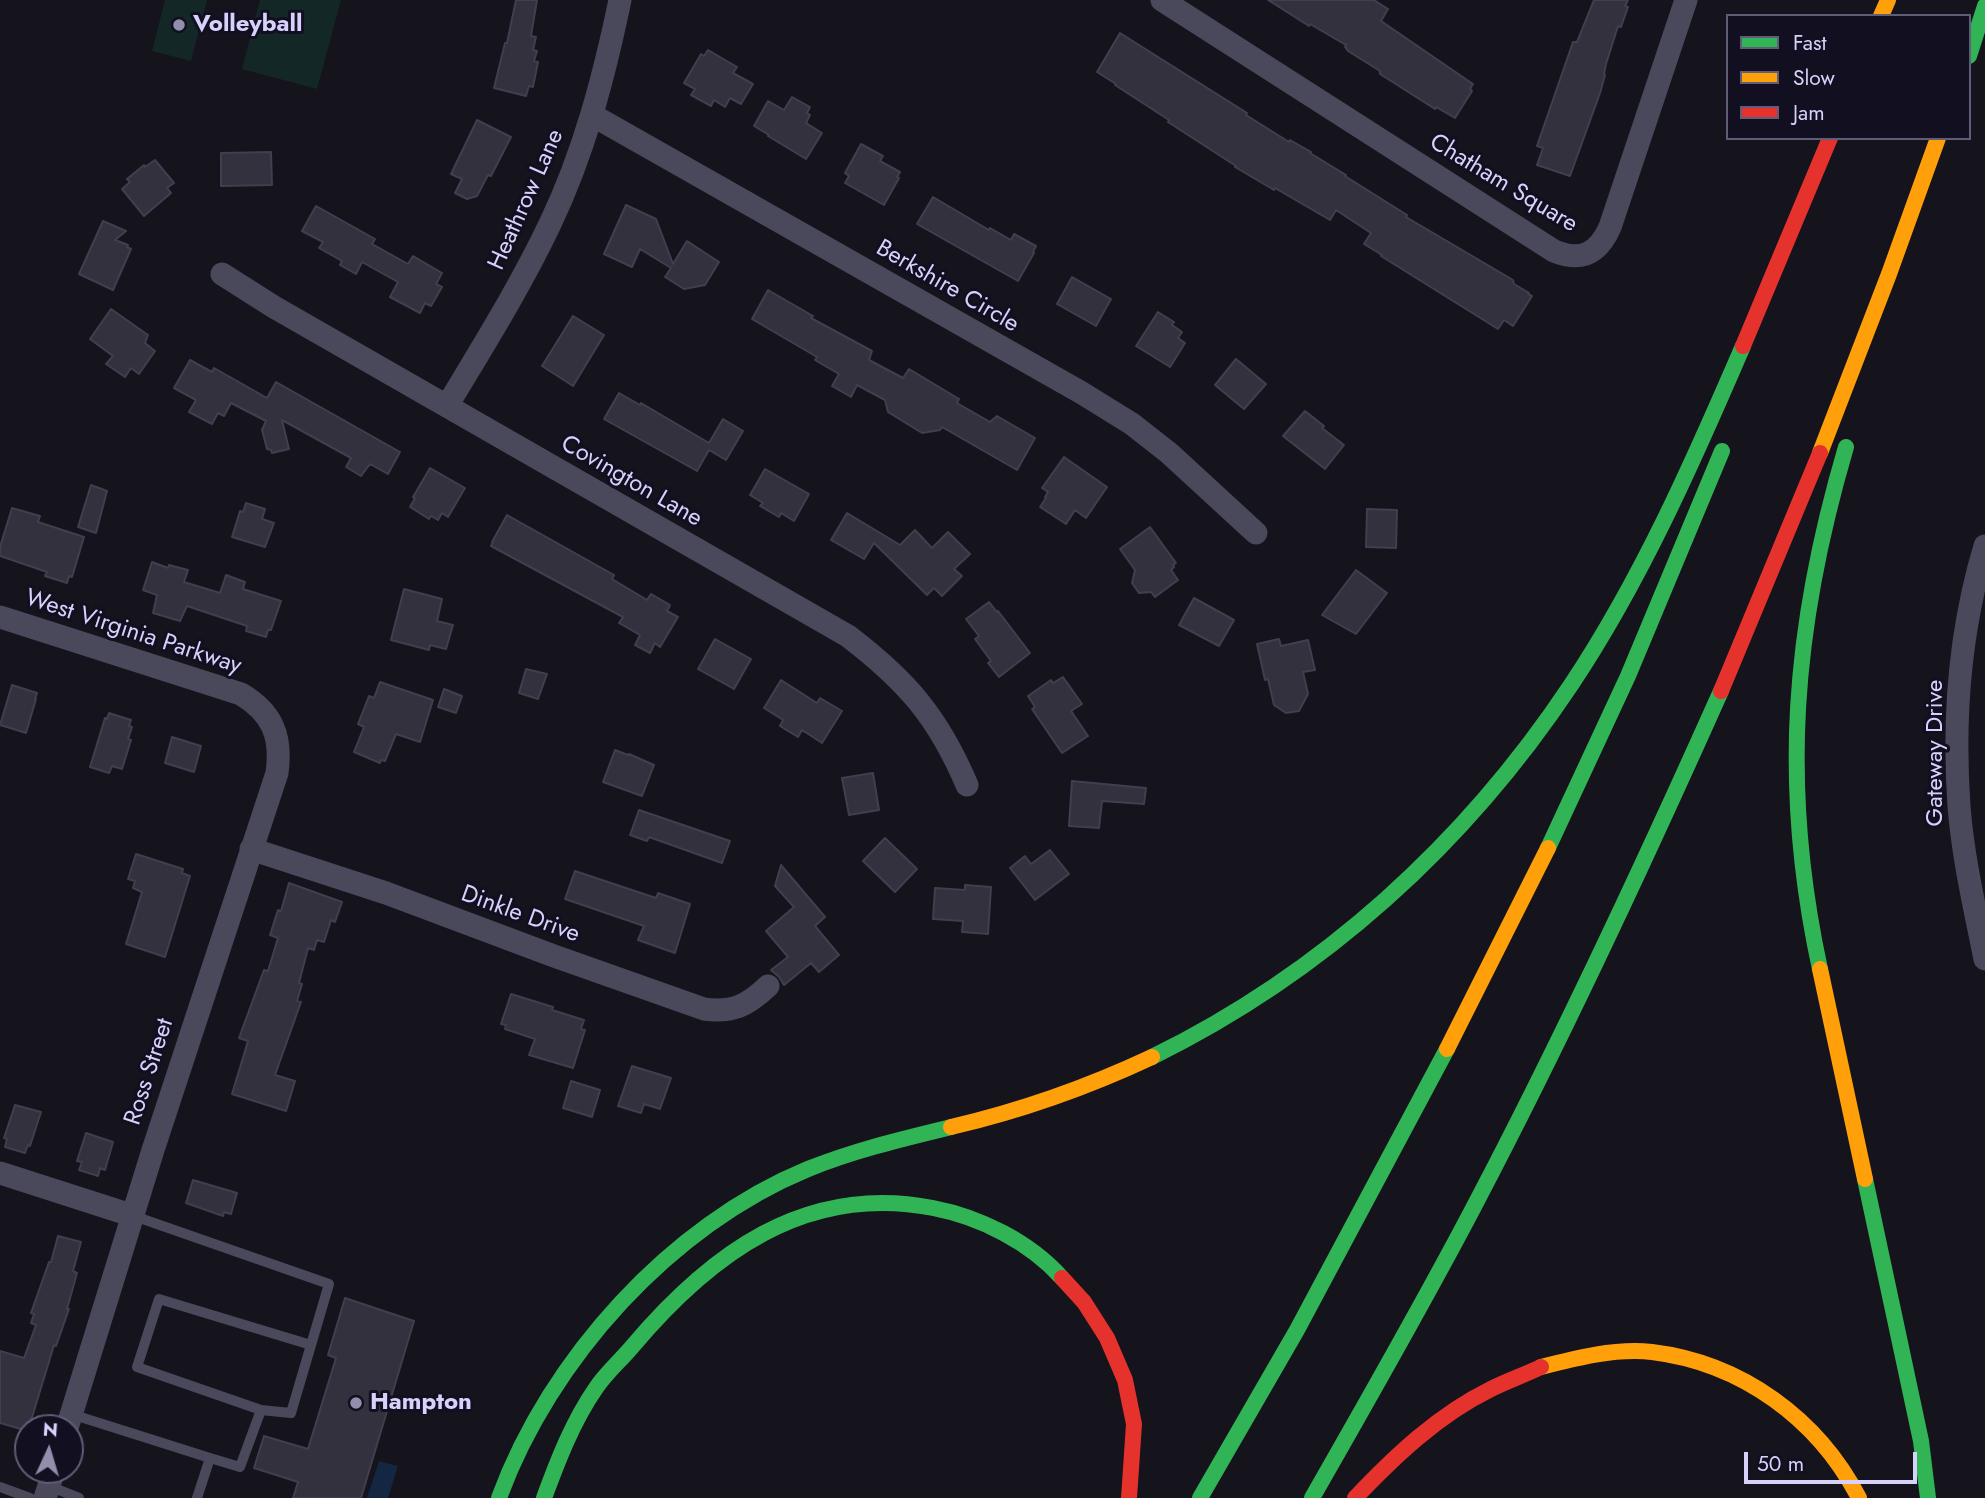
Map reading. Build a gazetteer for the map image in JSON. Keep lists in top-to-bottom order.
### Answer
{
  "streets": {
    "street": [
      "Chatham Square",
      "Heathrow Lane",
      "Berkshire Circle",
      "Covington Lane",
      "West Virginia Parkway",
      "Gateway Drive",
      "Dinkle Drive",
      "Ross Street"
    ]
  },
  "crossings": [
    ["Heathrow Lane", "Berkshire Circle"],
    ["Heathrow Lane", "Covington Lane"],
    ["West Virginia Parkway", "Ross Street"],
    ["Dinkle Drive", "Ross Street"]
  ],
  "places": ["Volleyball", "Hampton"],
  "legend": ["Fast", "Slow", "Jam"],
  "scale_bar": "50 m",
  "north": "top"
}
